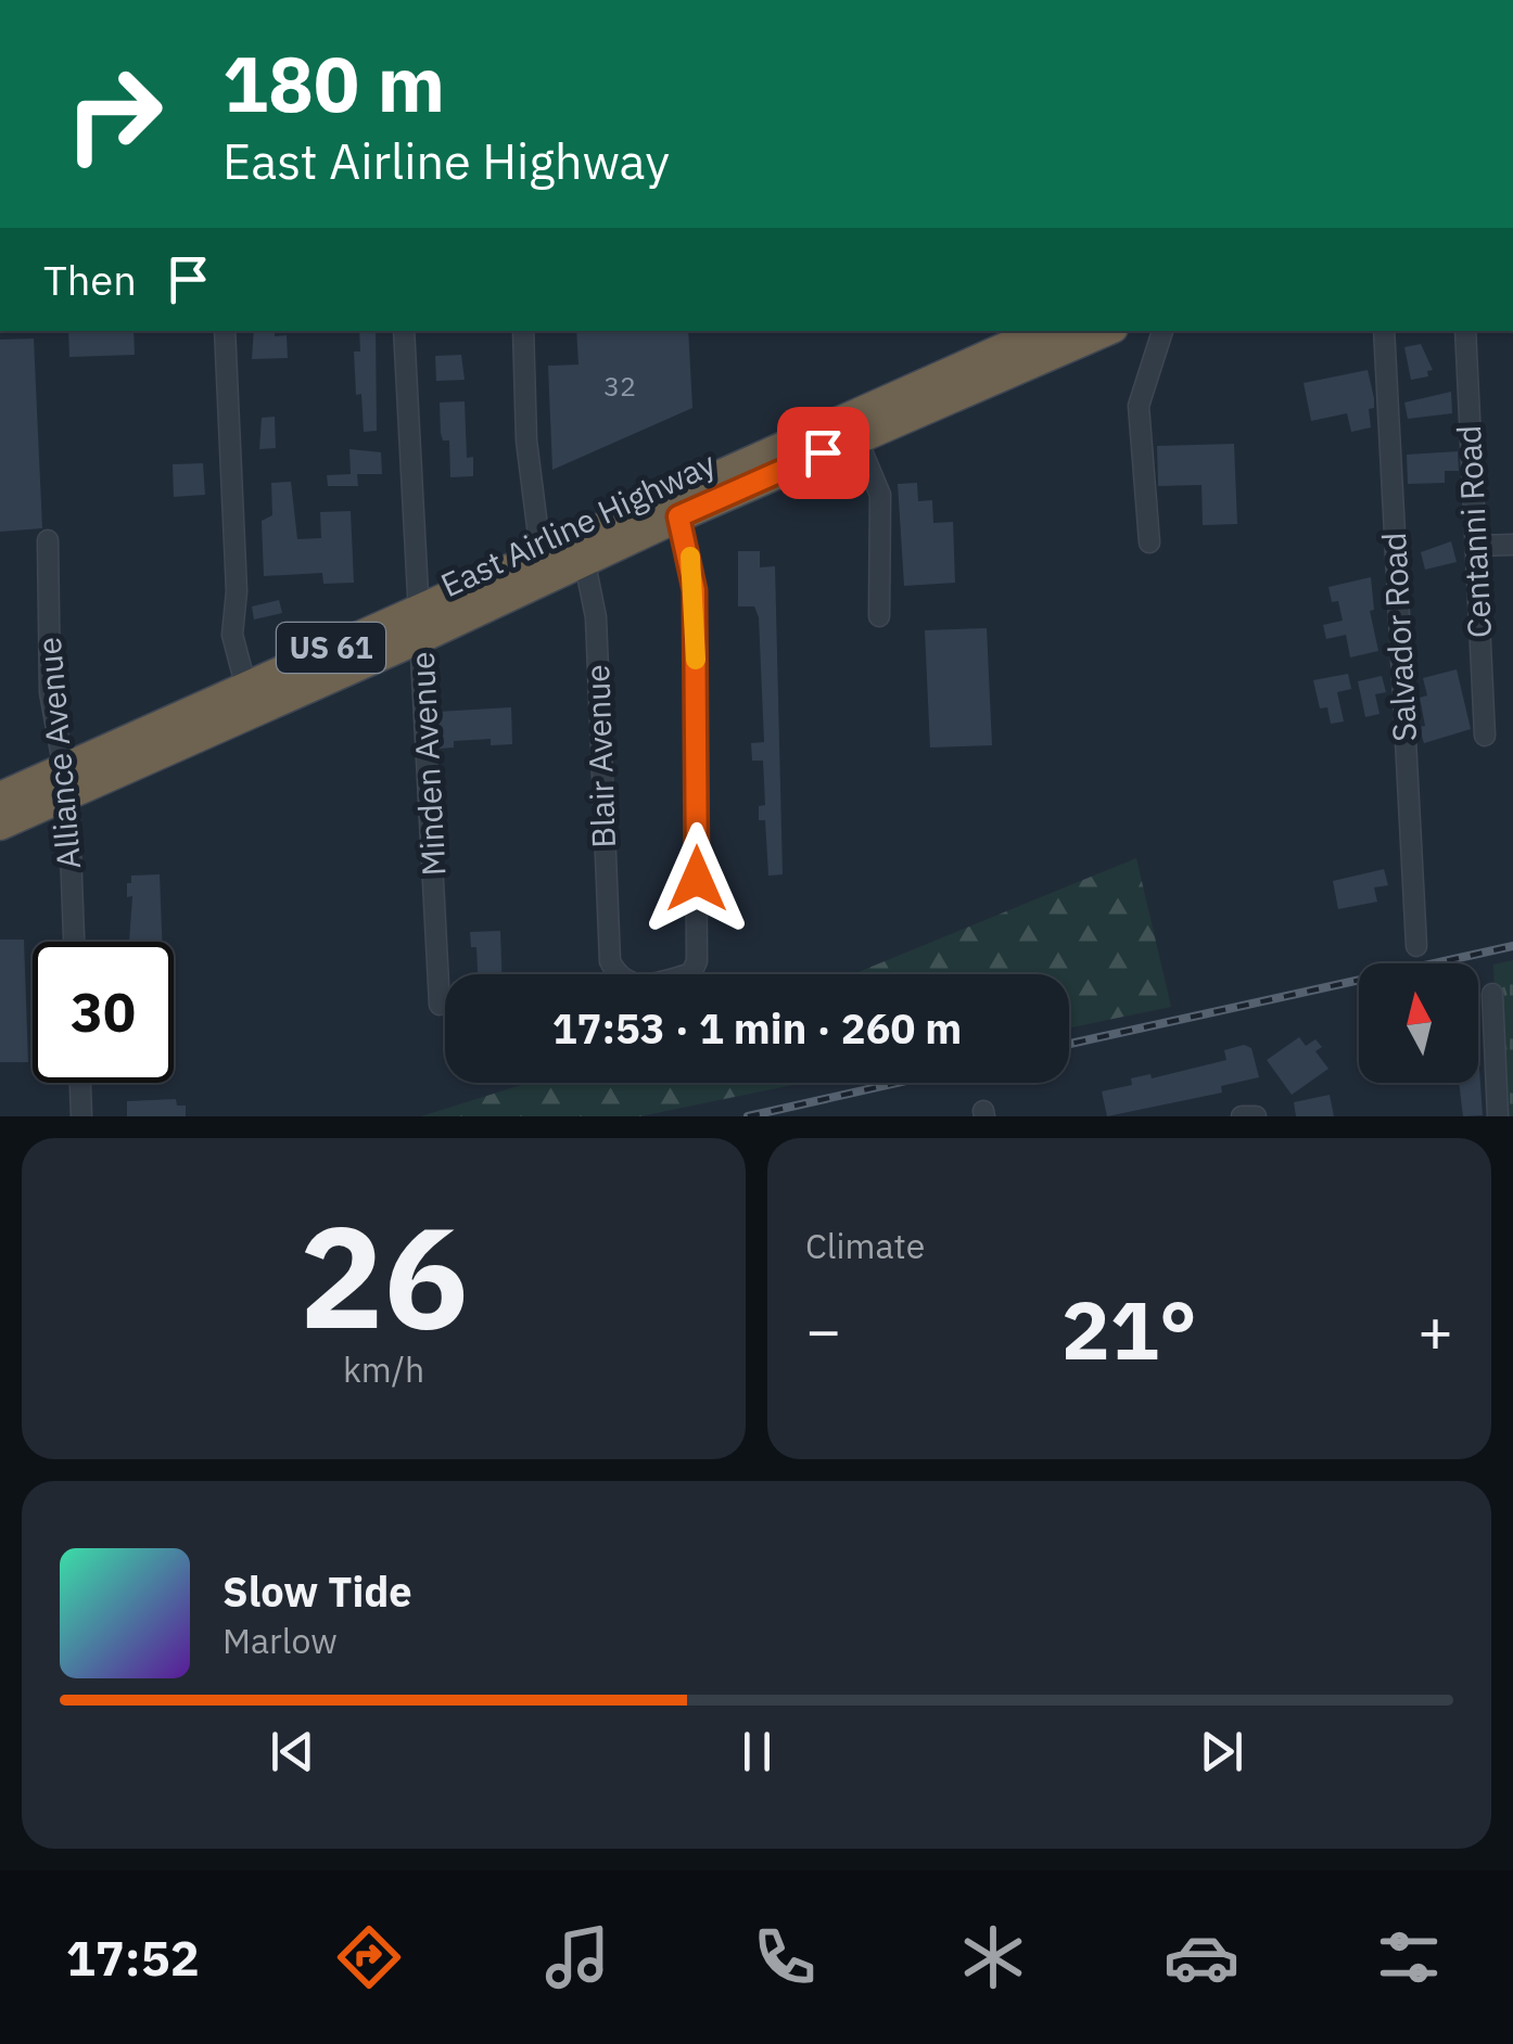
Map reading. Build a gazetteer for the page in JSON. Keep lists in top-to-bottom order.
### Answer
{
  "streets": {
    "highway": ["East Airline Highway", "US 61"],
    "street": [
      "Centanni Road",
      "Salvador Road",
      "Alliance Avenue",
      "Blair Avenue",
      "Minden Avenue"
    ]
  },
  "crossings": [
    ["East Airline Highway", "US 61"],
    ["East Airline Highway", "Blair Avenue"],
    ["East Airline Highway", "Minden Avenue"],
    ["US 61", "Alliance Avenue"]
  ],
  "house_numbers": ["32"],
  "north": "top",
  "page": {
    "turn": ["180 m", "East Airline Highway"],
    "then": "Then",
    "limit": "30",
    "trip": "17:53 · 1 min · 260 m",
    "tile": [
      ["26", "km/h"],
      "Climate"
    ],
    "heat": ["−", "21°", "+"],
    "song": ["Slow Tide", "Marlow"],
    "tabs": "17:52"
  }
}
